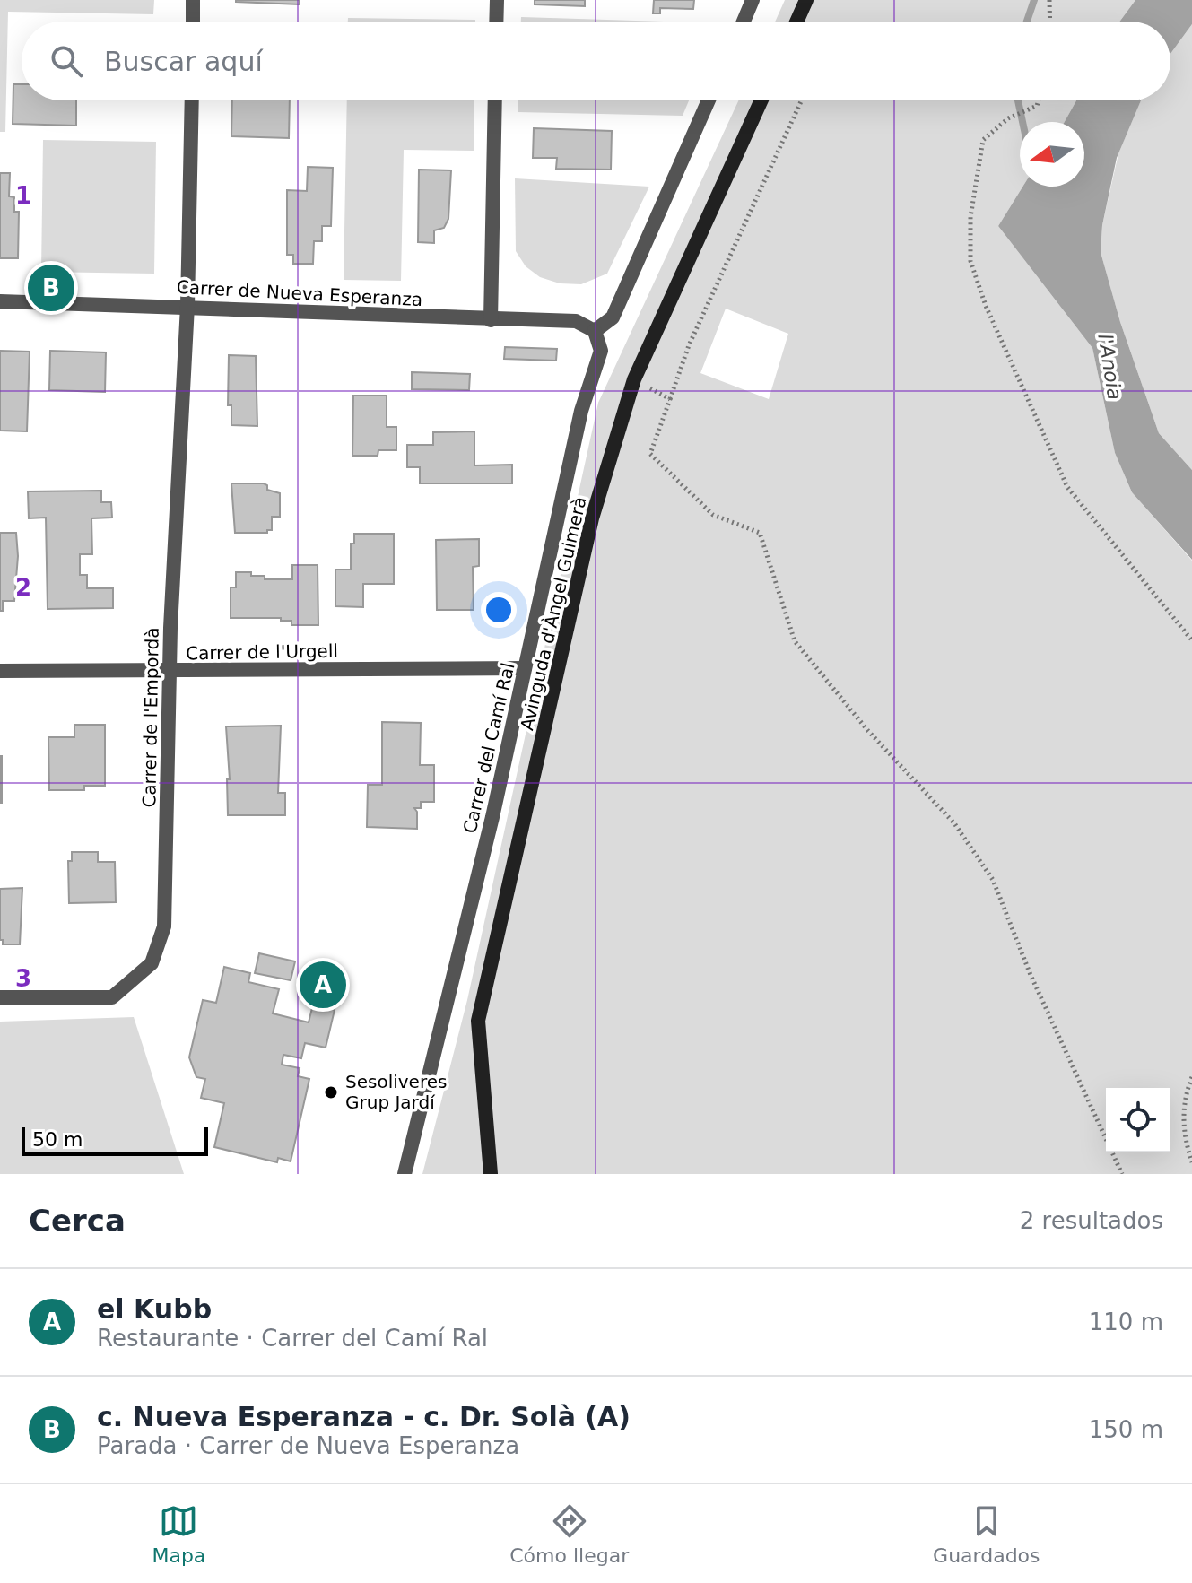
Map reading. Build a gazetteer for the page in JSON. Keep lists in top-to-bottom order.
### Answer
{
  "streets": {
    "street": [
      "Carrer de Nueva Esperanza",
      "Avinguda d'Àngel Guimerà",
      "Carrer de l'Urgell",
      "Carrer de l'Empordà",
      "Carrer del Camí Ral"
    ]
  },
  "crossings": [
    ["Carrer de Nueva Esperanza", "Carrer de l'Empordà"],
    ["Carrer de Nueva Esperanza", "Carrer del Camí Ral"],
    ["Carrer de l'Urgell", "Carrer de l'Empordà"],
    ["Carrer de l'Urgell", "Carrer del Camí Ral"]
  ],
  "water": ["l'Anoia"],
  "places": ["Sesoliveres Grup Jardí"],
  "scale_bar": "50 m",
  "north": "left",
  "page": {
    "search": "Buscar aquí",
    "pins": ["B", "A"],
    "scale": "50 m",
    "heading": ["Cerca", "2 resultados"],
    "list": [
      {
        "mark": "A",
        "name": "el Kubb",
        "note": "Restaurante · Carrer del Camí Ral",
        "value": "110 m"
      },
      {
        "mark": "B",
        "name": "c. Nueva Esperanza - c. Dr. Solà (A)",
        "note": "Parada · Carrer de Nueva Esperanza",
        "value": "150 m"
      }
    ],
    "nav": ["Mapa", "Cómo llegar", "Guardados"]
  },
  "grid": {
    "rows": ["1", "2", "3"]
  }
}
